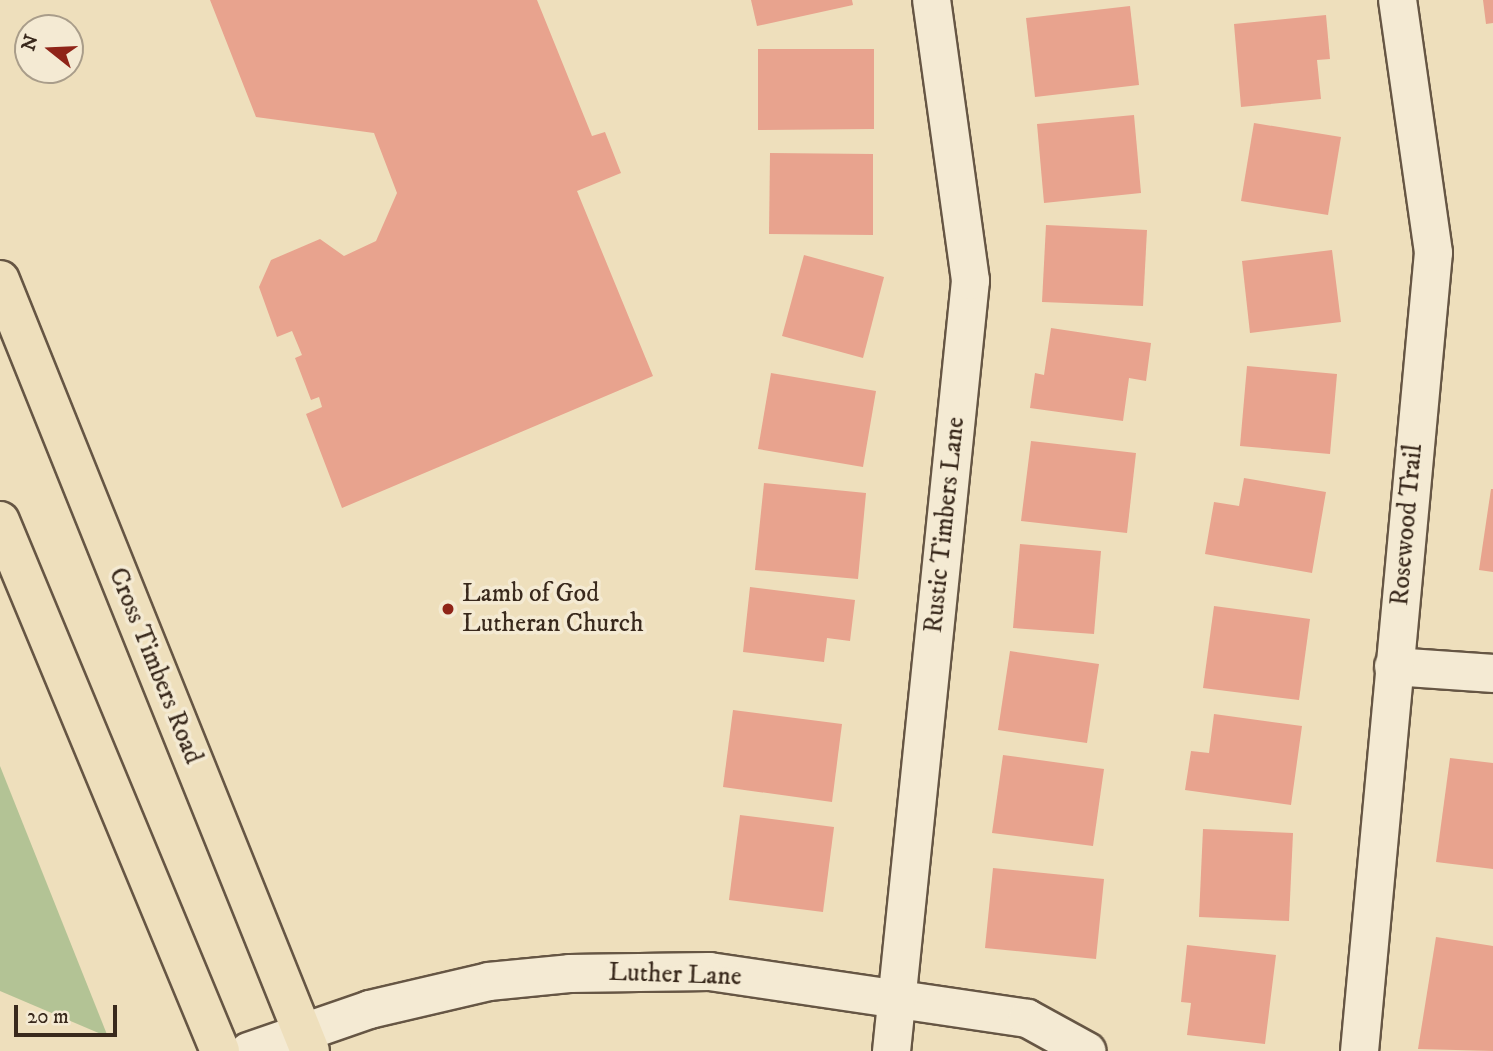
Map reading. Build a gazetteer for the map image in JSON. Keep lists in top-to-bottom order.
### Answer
{
  "streets": {
    "main road": ["Cross Timbers Road"],
    "street": ["Rustic Timbers Lane", "Rosewood Trail", "Luther Lane"]
  },
  "crossings": [
    ["Rustic Timbers Lane", "Luther Lane"],
    ["Cross Timbers Road", "Luther Lane"]
  ],
  "places": ["Lamb of God Lutheran Church"],
  "scale_bar": "20 m",
  "north": "left"
}
